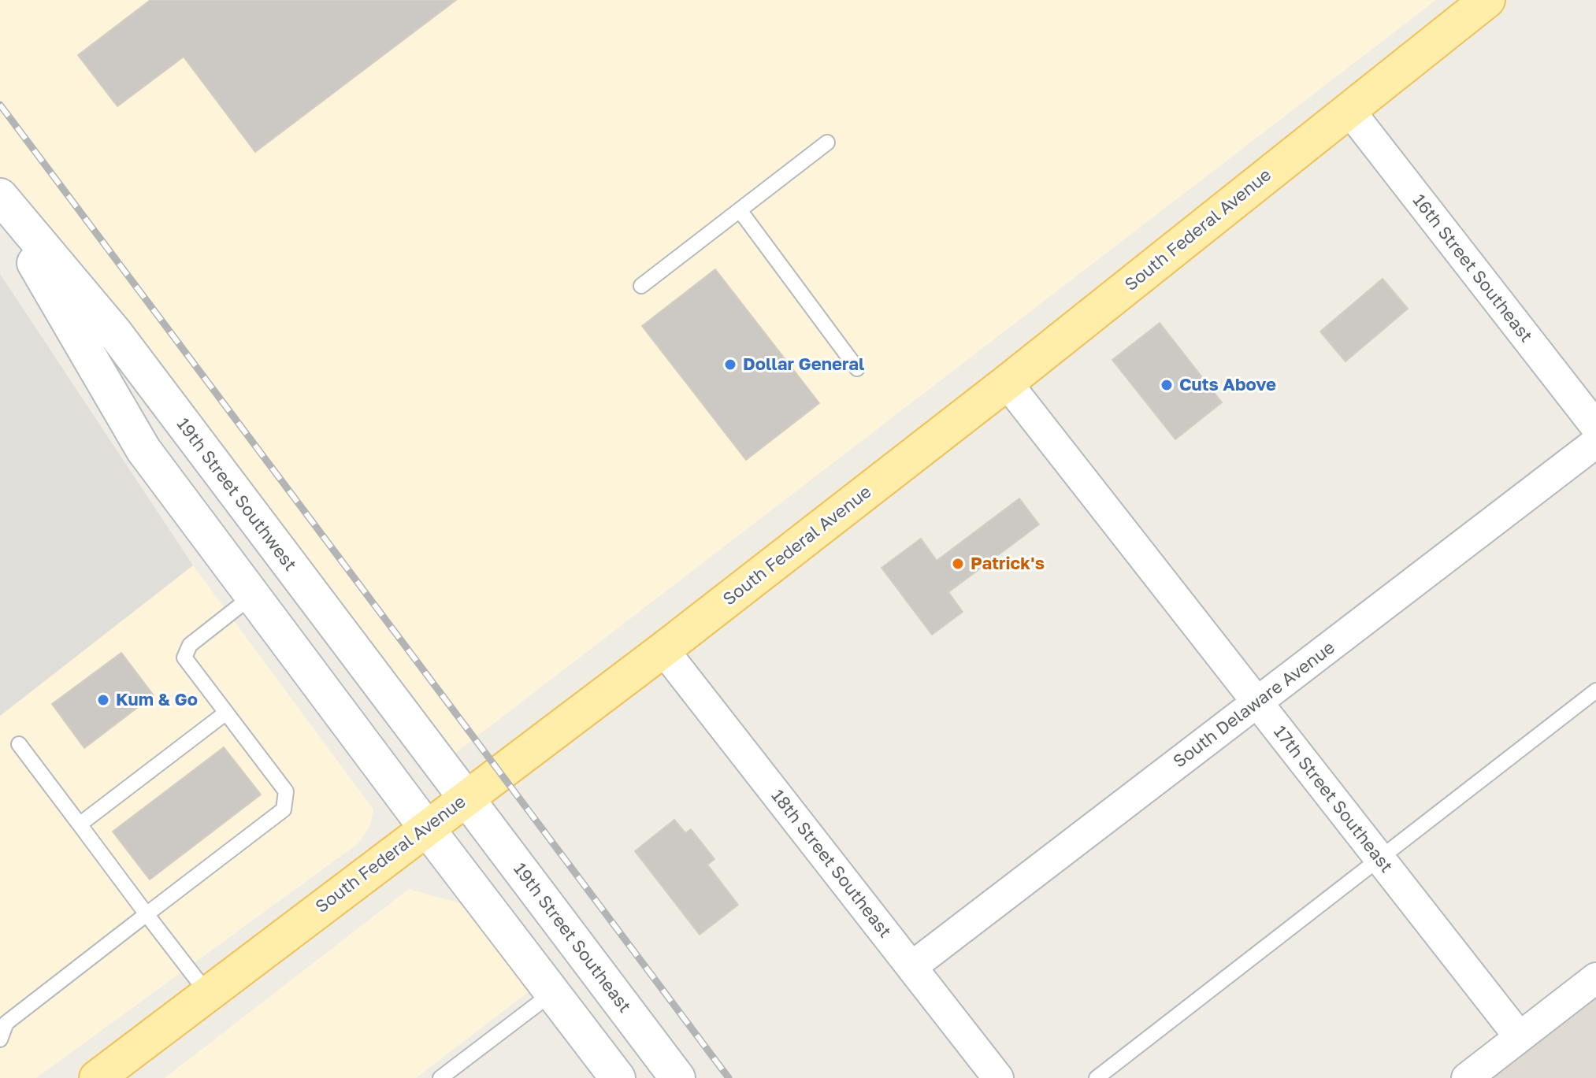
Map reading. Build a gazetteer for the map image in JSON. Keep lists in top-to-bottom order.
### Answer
{
  "streets": {
    "main road": ["South Federal Avenue", "19th Street Southwest", "19th Street Southeast"],
    "street": [
      "16th Street Southeast",
      "South Delaware Avenue",
      "17th Street Southeast",
      "18th Street Southeast"
    ]
  },
  "crossings": [
    ["South Federal Avenue", "16th Street Southeast"],
    ["South Federal Avenue", "19th Street Southwest"],
    ["South Federal Avenue", "17th Street Southeast"],
    ["South Federal Avenue", "18th Street Southeast"],
    ["South Federal Avenue", "19th Street Southeast"],
    ["19th Street Southwest", "19th Street Southeast"],
    ["South Delaware Avenue", "17th Street Southeast"],
    ["South Delaware Avenue", "18th Street Southeast"]
  ],
  "places": [
    "Dollar General",
    "Cuts Above",
    "Patrick's",
    "Kum & Go"
  ]
}
